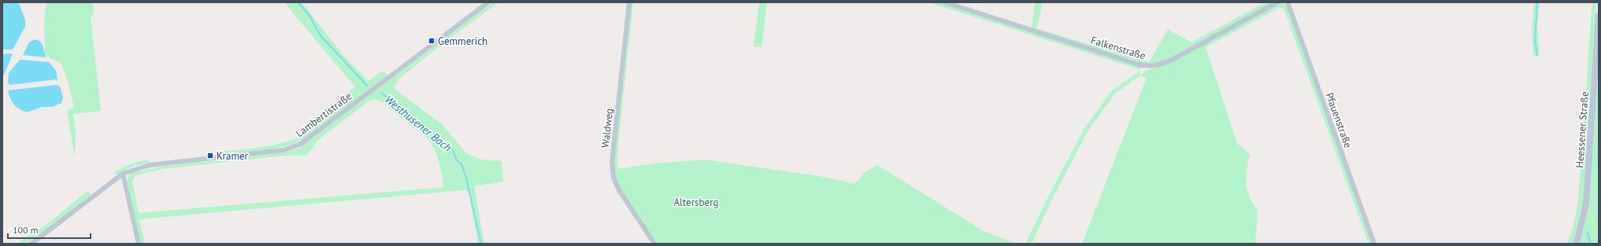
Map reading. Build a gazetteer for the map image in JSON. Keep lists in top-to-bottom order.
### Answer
{
  "streets": {
    "main road": ["Heessener Straße"],
    "street": [
      "Falkenstraße",
      "Lambertistraße",
      "Pfauenstraße",
      "Waldweg"
    ]
  },
  "water": ["Westhusener Bach"],
  "parks": ["Altersberg"],
  "places": {
    "transit": ["Gemmerich", "Kramer"]
  },
  "scale_bar": "100 m"
}
